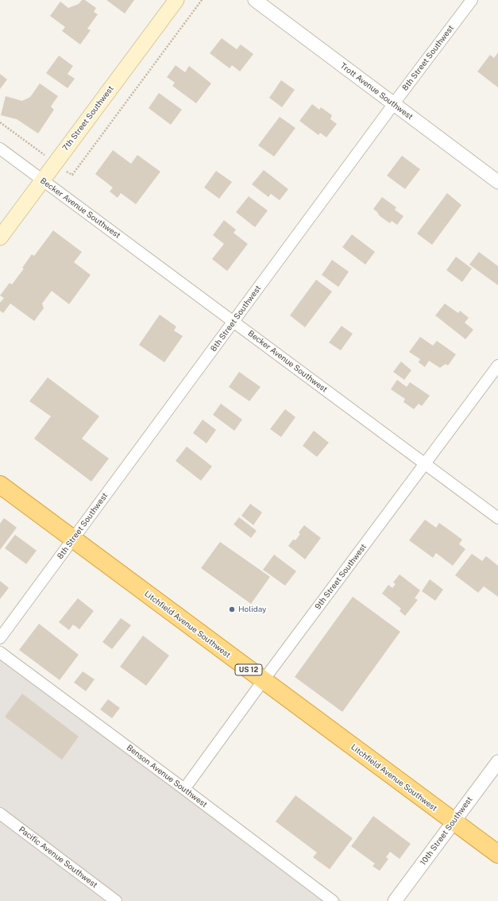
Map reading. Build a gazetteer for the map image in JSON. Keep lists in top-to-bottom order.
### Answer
{
  "streets": {
    "highway": ["Litchfield Avenue Southwest", "US 12"],
    "main road": ["7th Street Southwest"],
    "street": [
      "8th Street Southwest",
      "Trott Avenue Southwest",
      "Becker Avenue Southwest",
      "9th Street Southwest",
      "Benson Avenue Southwest",
      "10th Street Southwest",
      "Pacific Avenue Southwest"
    ]
  },
  "crossings": [
    ["8th Street Southwest", "Trott Avenue Southwest"],
    ["8th Street Southwest", "Becker Avenue Southwest"],
    ["8th Street Southwest", "Litchfield Avenue Southwest"],
    ["7th Street Southwest", "Becker Avenue Southwest"],
    ["Becker Avenue Southwest", "9th Street Southwest"],
    ["9th Street Southwest", "Litchfield Avenue Southwest"],
    ["9th Street Southwest", "Benson Avenue Southwest"],
    ["Litchfield Avenue Southwest", "10th Street Southwest"]
  ],
  "places": ["Holiday"]
}
